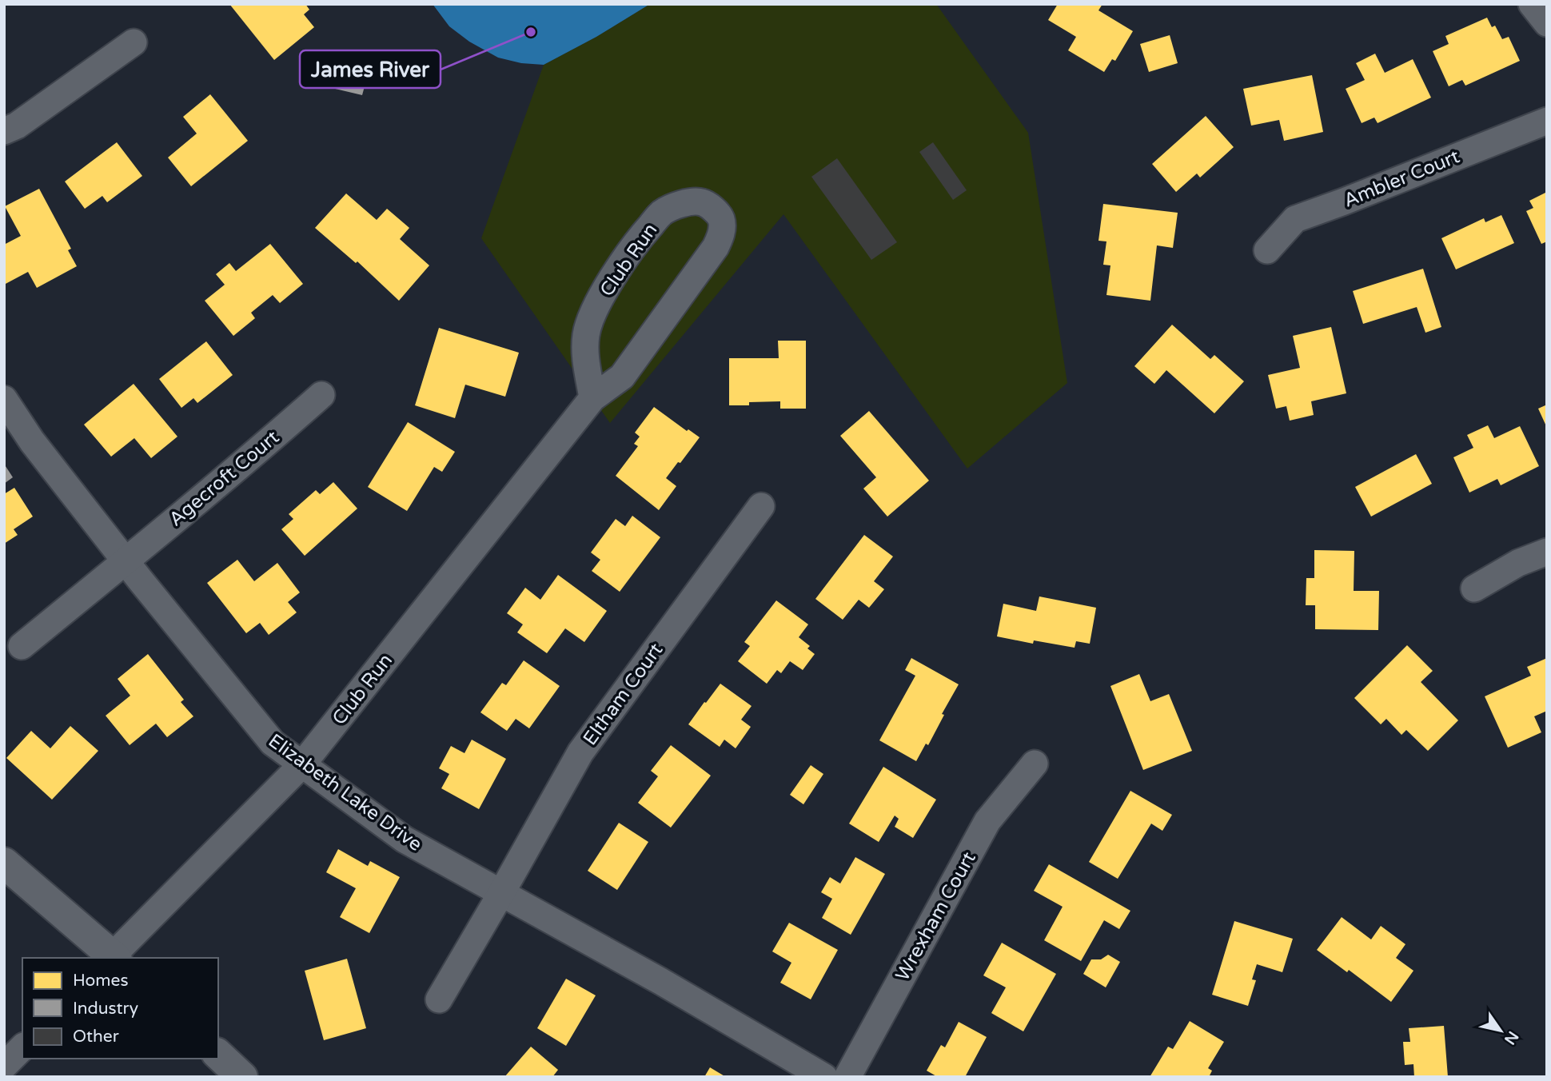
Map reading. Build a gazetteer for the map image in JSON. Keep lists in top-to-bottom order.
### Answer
{
  "streets": {
    "street": [
      "Ambler Court",
      "Club Run",
      "Agecroft Court",
      "Eltham Court",
      "Elizabeth Lake Drive",
      "Wrexham Court"
    ]
  },
  "crossings": [
    ["Club Run", "Elizabeth Lake Drive"],
    ["Agecroft Court", "Elizabeth Lake Drive"],
    ["Eltham Court", "Elizabeth Lake Drive"]
  ],
  "places": ["James River"],
  "legend": ["Homes", "Industry", "Other"],
  "north": "bottom right"
}
